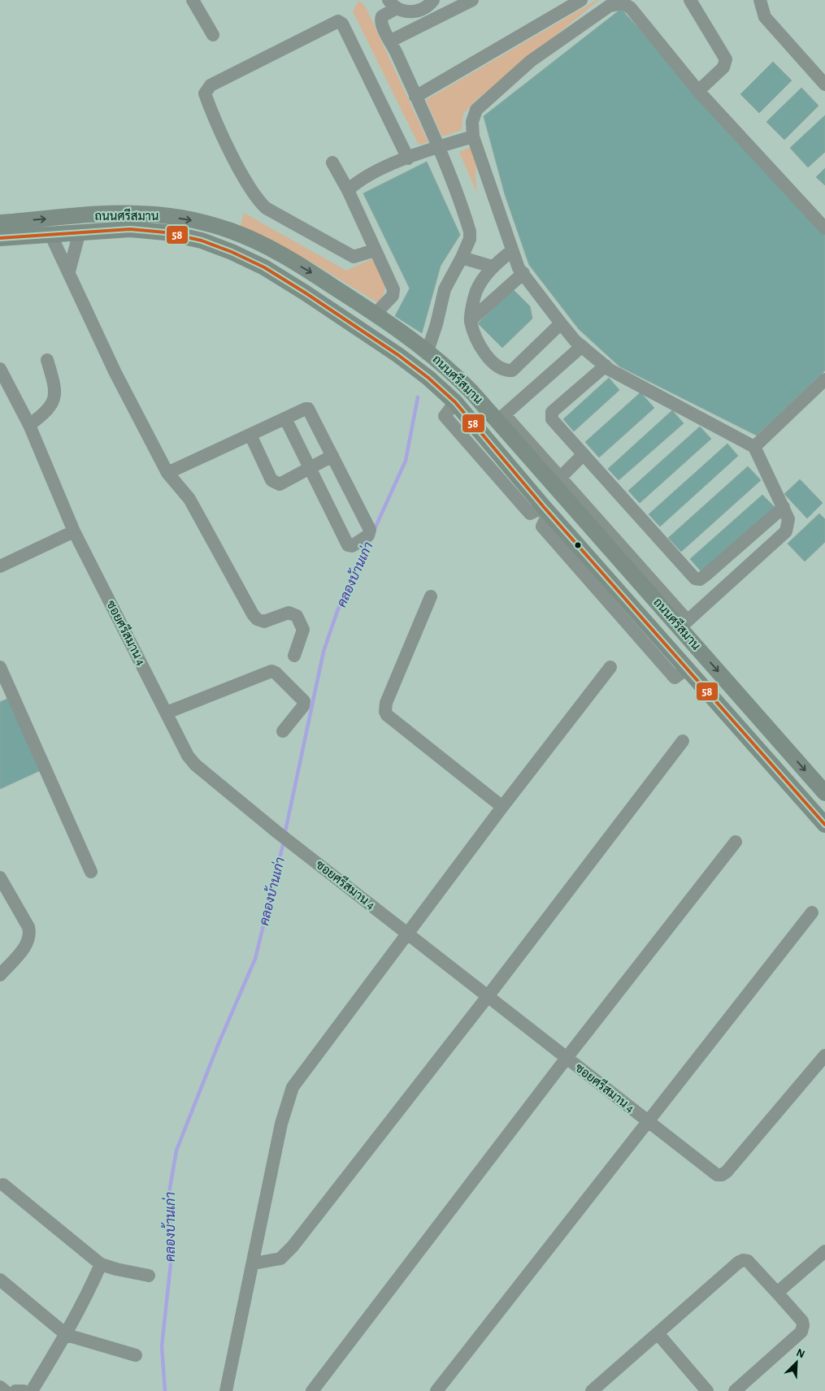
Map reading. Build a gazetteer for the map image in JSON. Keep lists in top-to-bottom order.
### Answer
{
  "streets": {
    "main road": ["ถนนศรีสมาน"],
    "street": ["ซอยศรีสมาน 4"]
  },
  "water": ["คลองบ้านเก่า"],
  "lines": ["transit line 58"],
  "north": "top right"
}
